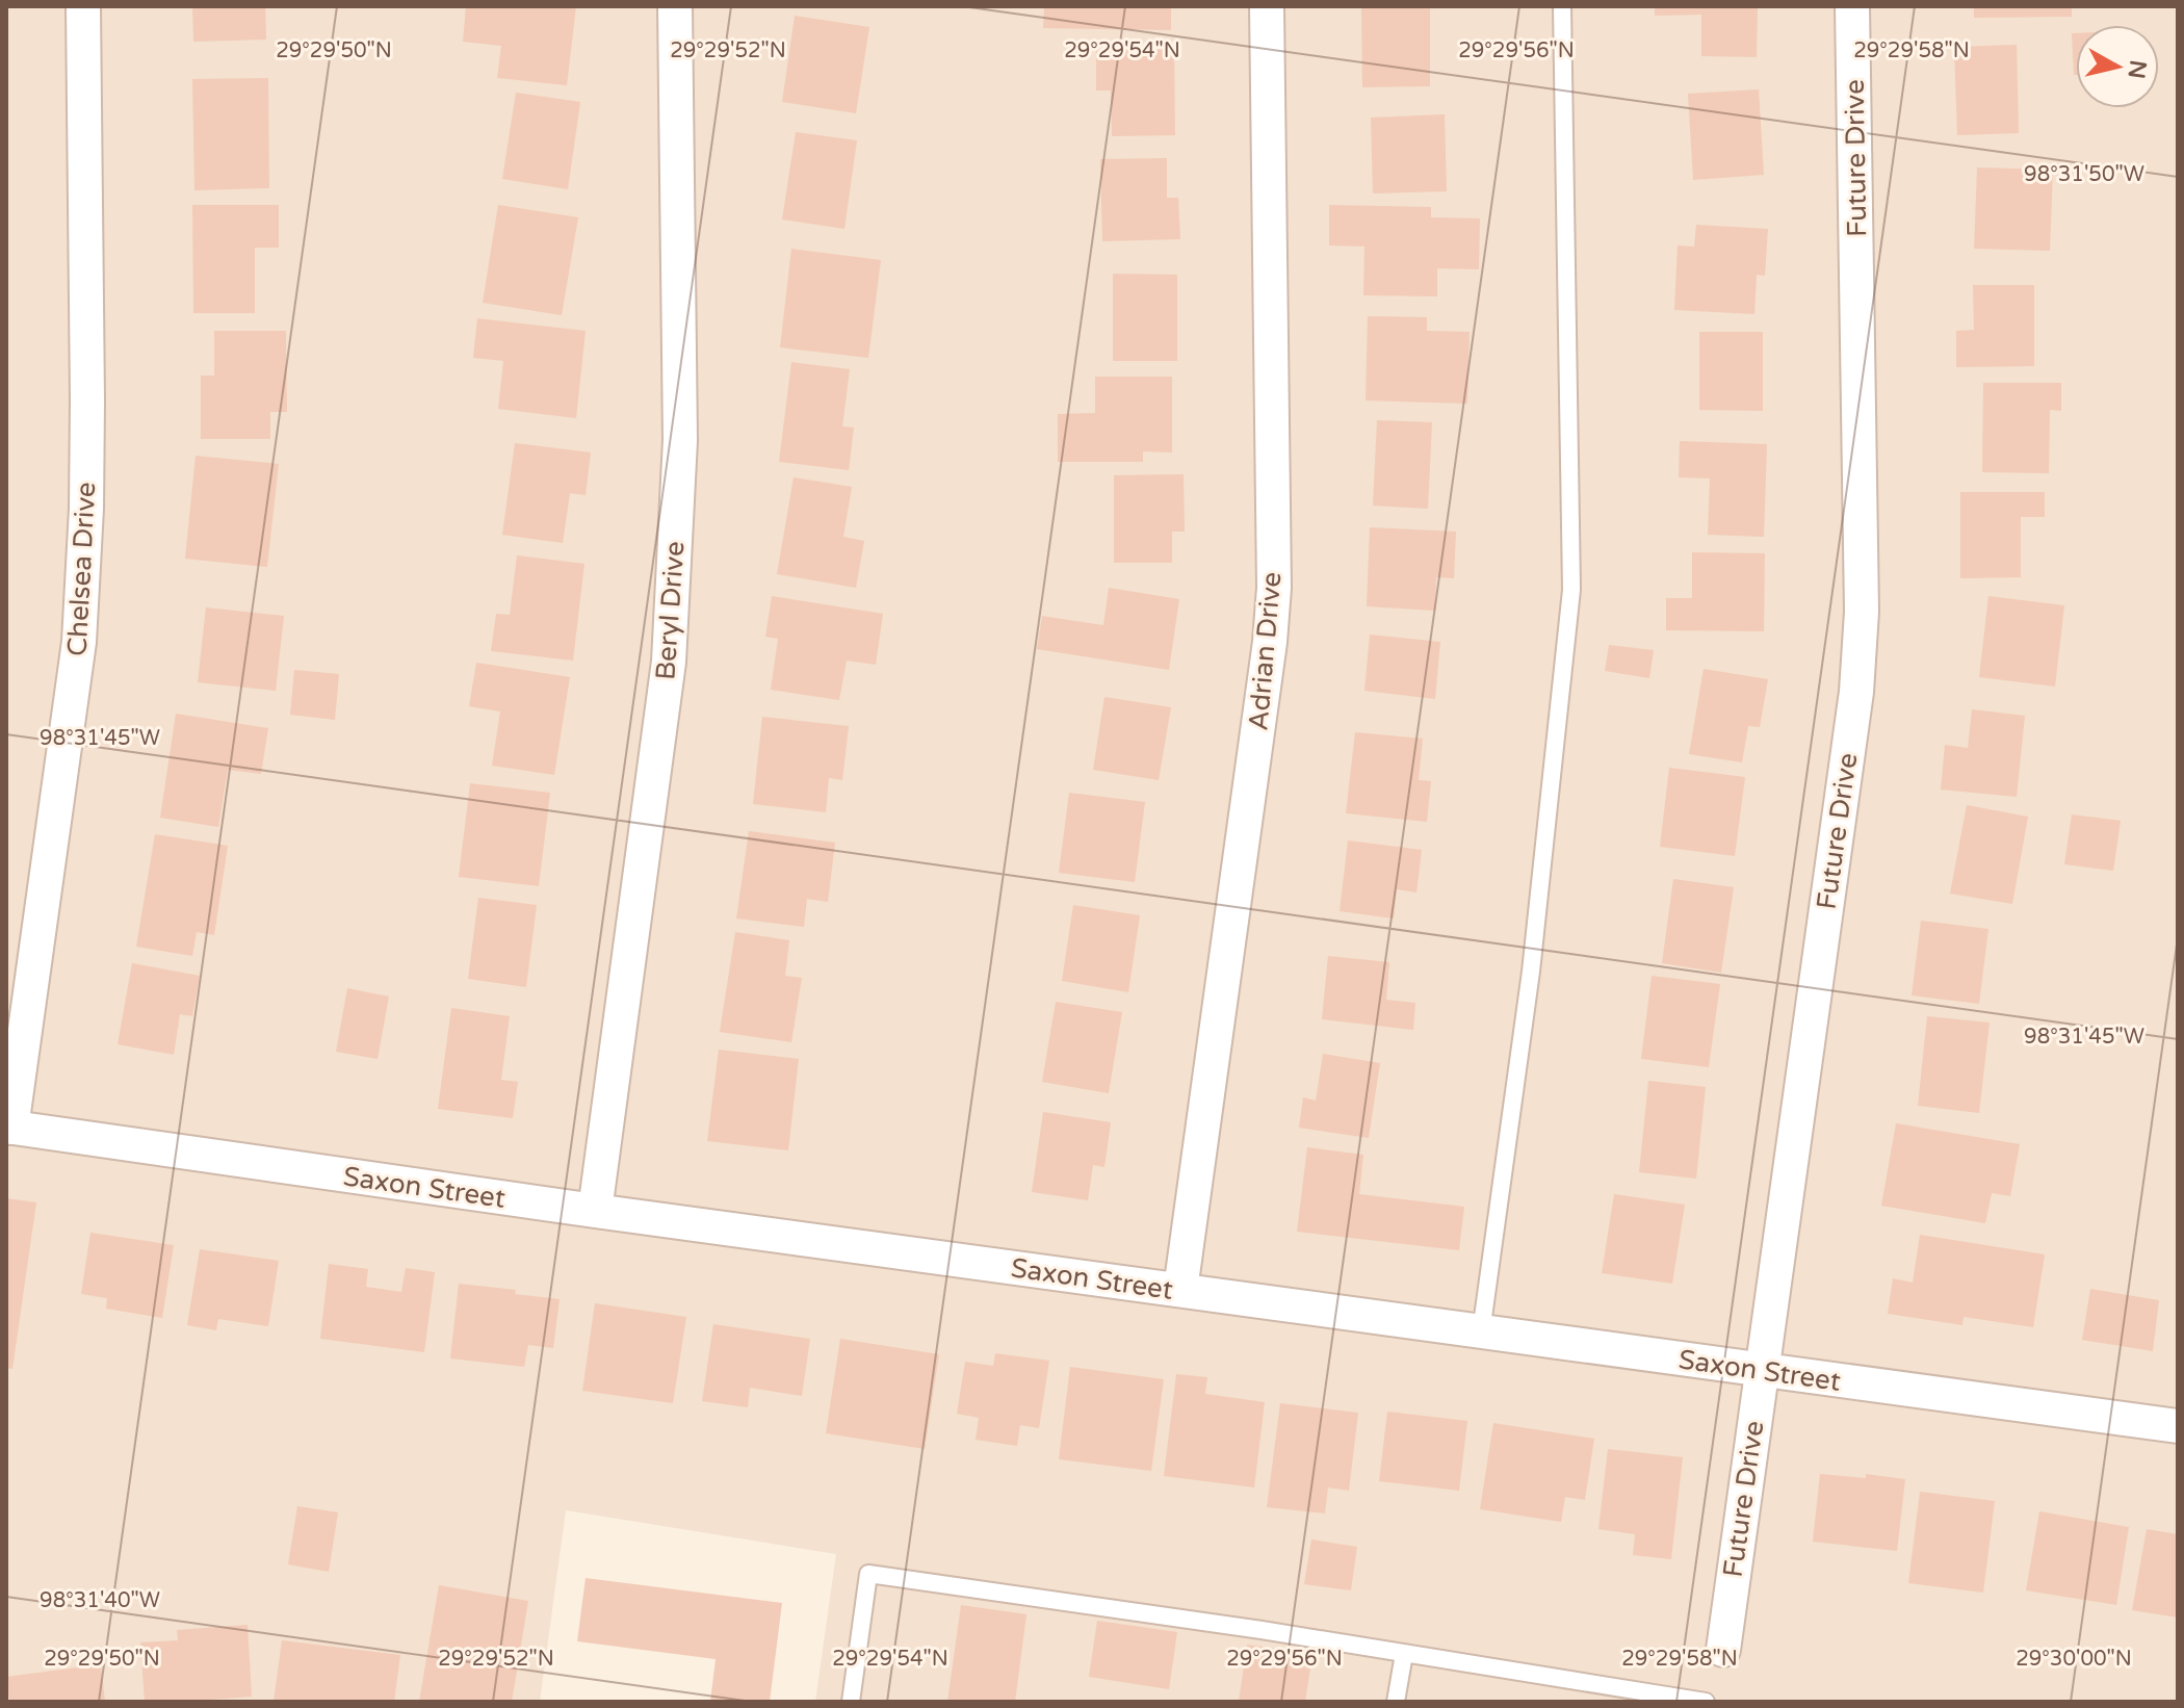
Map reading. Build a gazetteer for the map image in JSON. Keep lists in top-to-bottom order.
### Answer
{
  "streets": {
    "street": [
      "Future Drive",
      "Chelsea Drive",
      "Beryl Drive",
      "Adrian Drive",
      "Saxon Street"
    ]
  },
  "crossings": [
    ["Future Drive", "Saxon Street"],
    ["Chelsea Drive", "Saxon Street"],
    ["Beryl Drive", "Saxon Street"],
    ["Adrian Drive", "Saxon Street"]
  ],
  "north": "right",
  "coordinates": [
    "29°29'50\"N",
    "29°29'52\"N",
    "29°29'54\"N",
    "29°29'56\"N",
    "29°29'58\"N",
    "98°31'50\"W",
    "98°31'45\"W",
    "98°31'40\"W",
    "29°30'00\"N"
  ]
}
